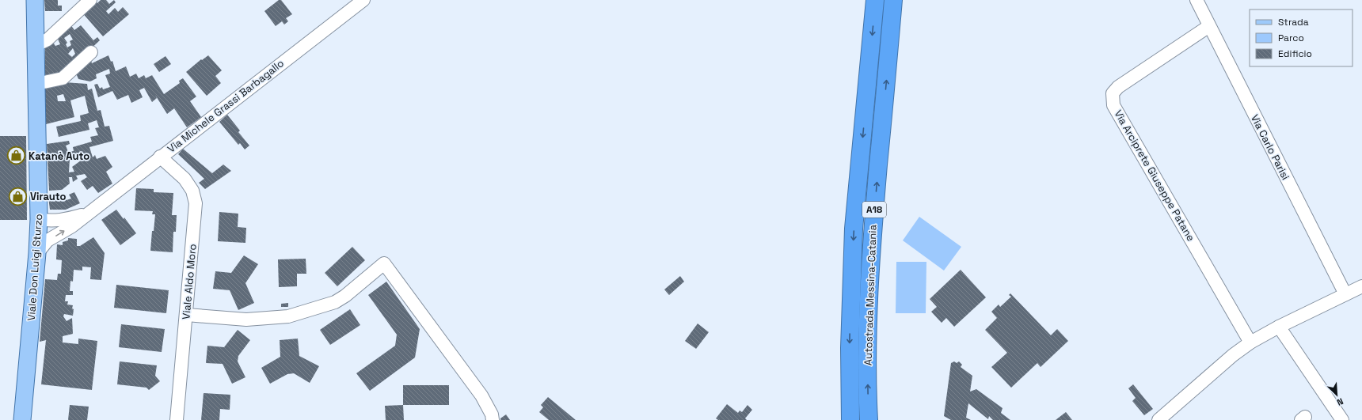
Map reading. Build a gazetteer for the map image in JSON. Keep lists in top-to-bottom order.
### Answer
{
  "streets": {
    "highway": ["A18", "Autostrada Messina-Catania"],
    "main road": ["Viale Don Luigi Sturzo"],
    "street": [
      "Via Michele Grassi Barbagallo",
      "Via Carlo Parisi",
      "Via Arciprete Giuseppe Patane",
      "Viale Aldo Moro"
    ]
  },
  "crossings": [
    ["Via Michele Grassi Barbagallo", "Viale Don Luigi Sturzo"],
    ["Via Michele Grassi Barbagallo", "Viale Aldo Moro"],
    ["Via Carlo Parisi", "Via Arciprete Giuseppe Patane"]
  ],
  "places": {
    "shop": ["Katanè Auto", "Virauto"]
  },
  "legend": ["Strada", "Parco", "Edificio"],
  "north": "bottom right"
}
